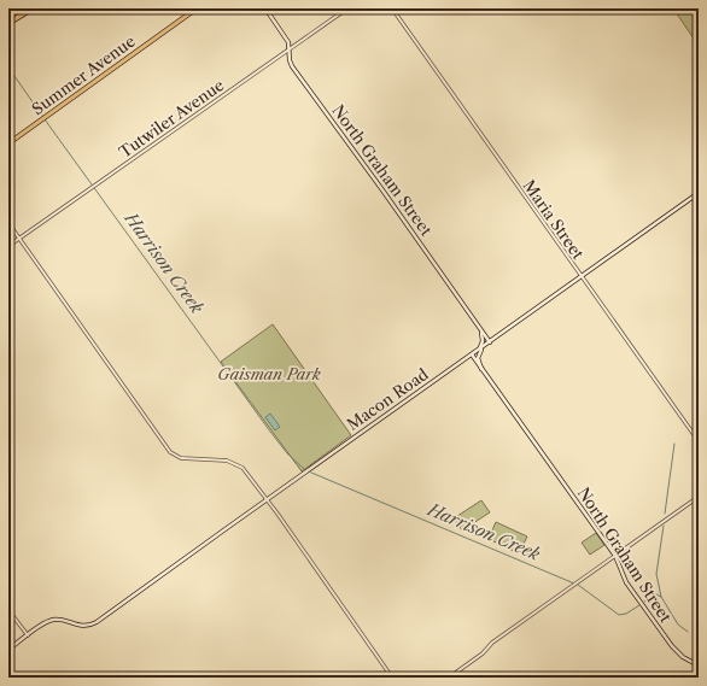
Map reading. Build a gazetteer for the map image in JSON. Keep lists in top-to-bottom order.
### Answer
{
  "streets": {
    "main road": ["Summer Avenue", "North Graham Street", "Macon Road"],
    "street": ["Tutwiler Avenue", "Maria Street"]
  },
  "crossings": [
    ["Tutwiler Avenue", "North Graham Street"],
    ["North Graham Street", "Macon Road"],
    ["Maria Street", "Macon Road"]
  ],
  "water": ["Harrison Creek"],
  "parks": ["Gaisman Park"]
}
